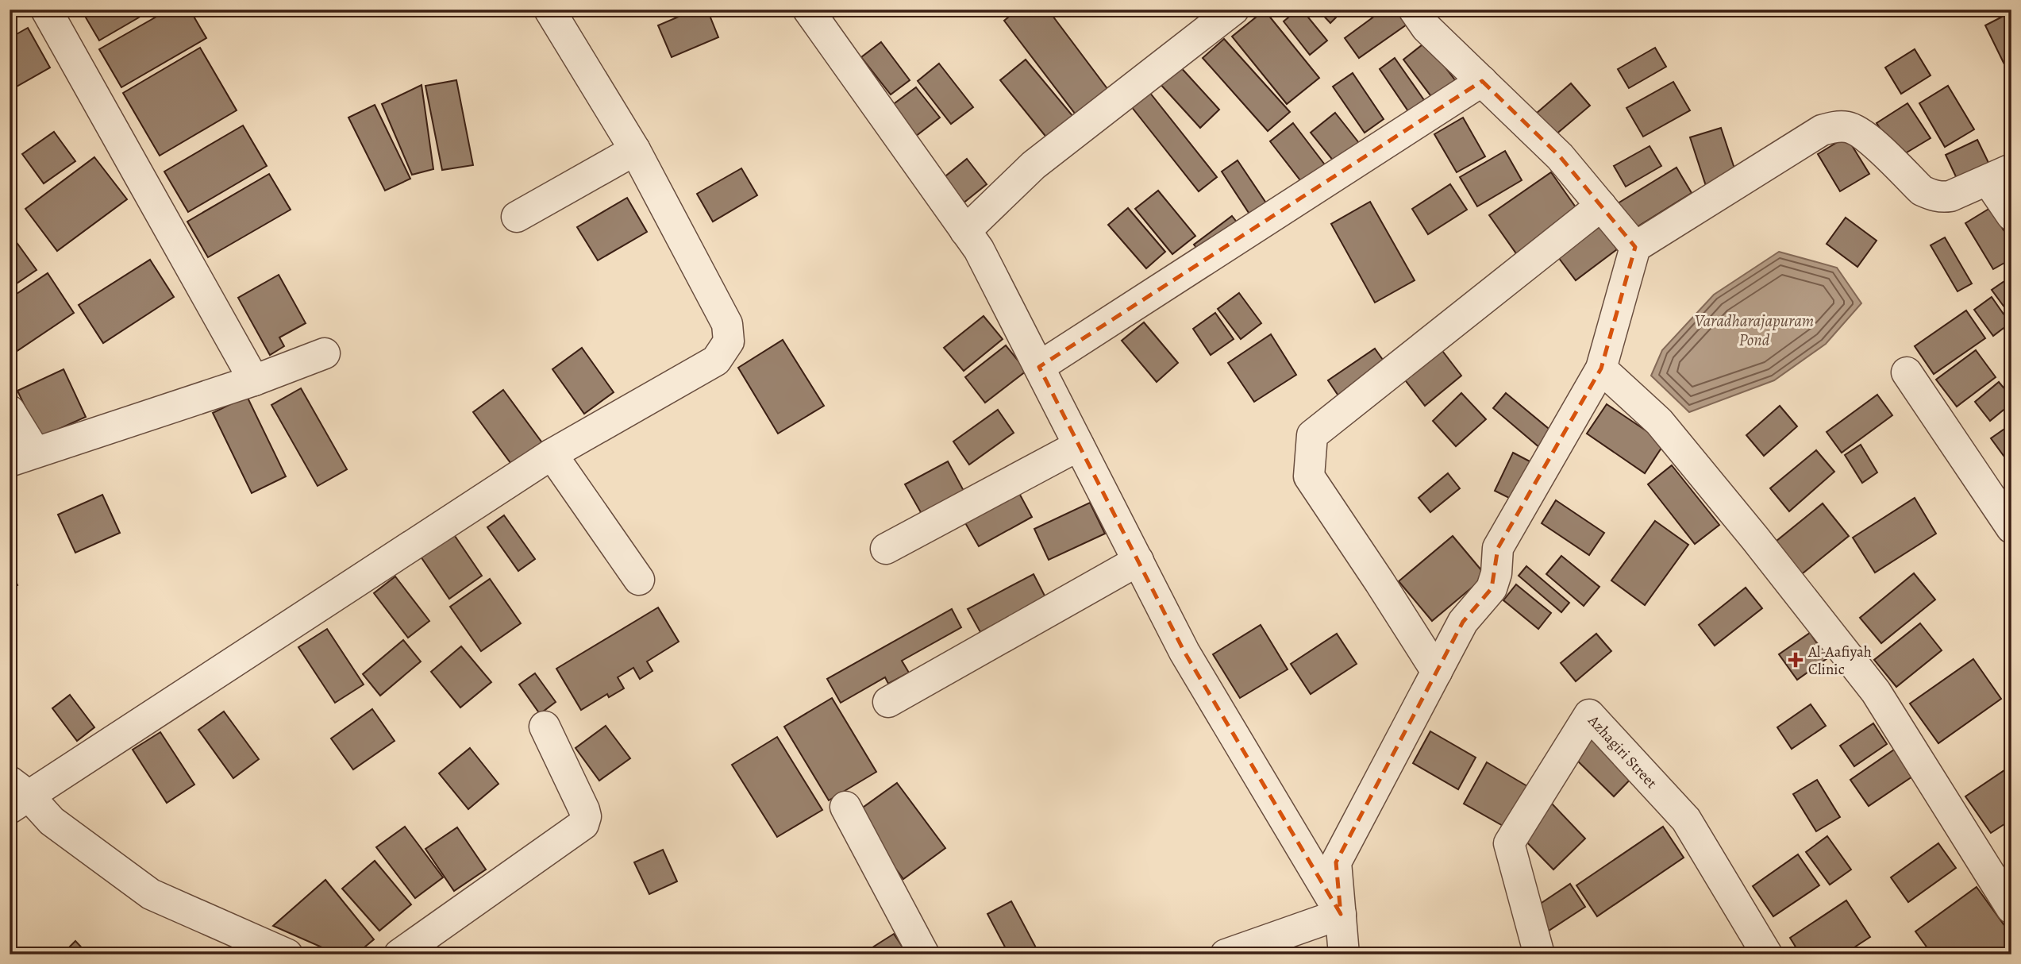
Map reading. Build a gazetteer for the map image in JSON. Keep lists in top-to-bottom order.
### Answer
{
  "streets": {
    "street": ["Azhagiri Street"]
  },
  "water": ["Varadharajapuram Pond"],
  "places": {
    "health": ["Al-Aafiyah Clinic"]
  }
}
